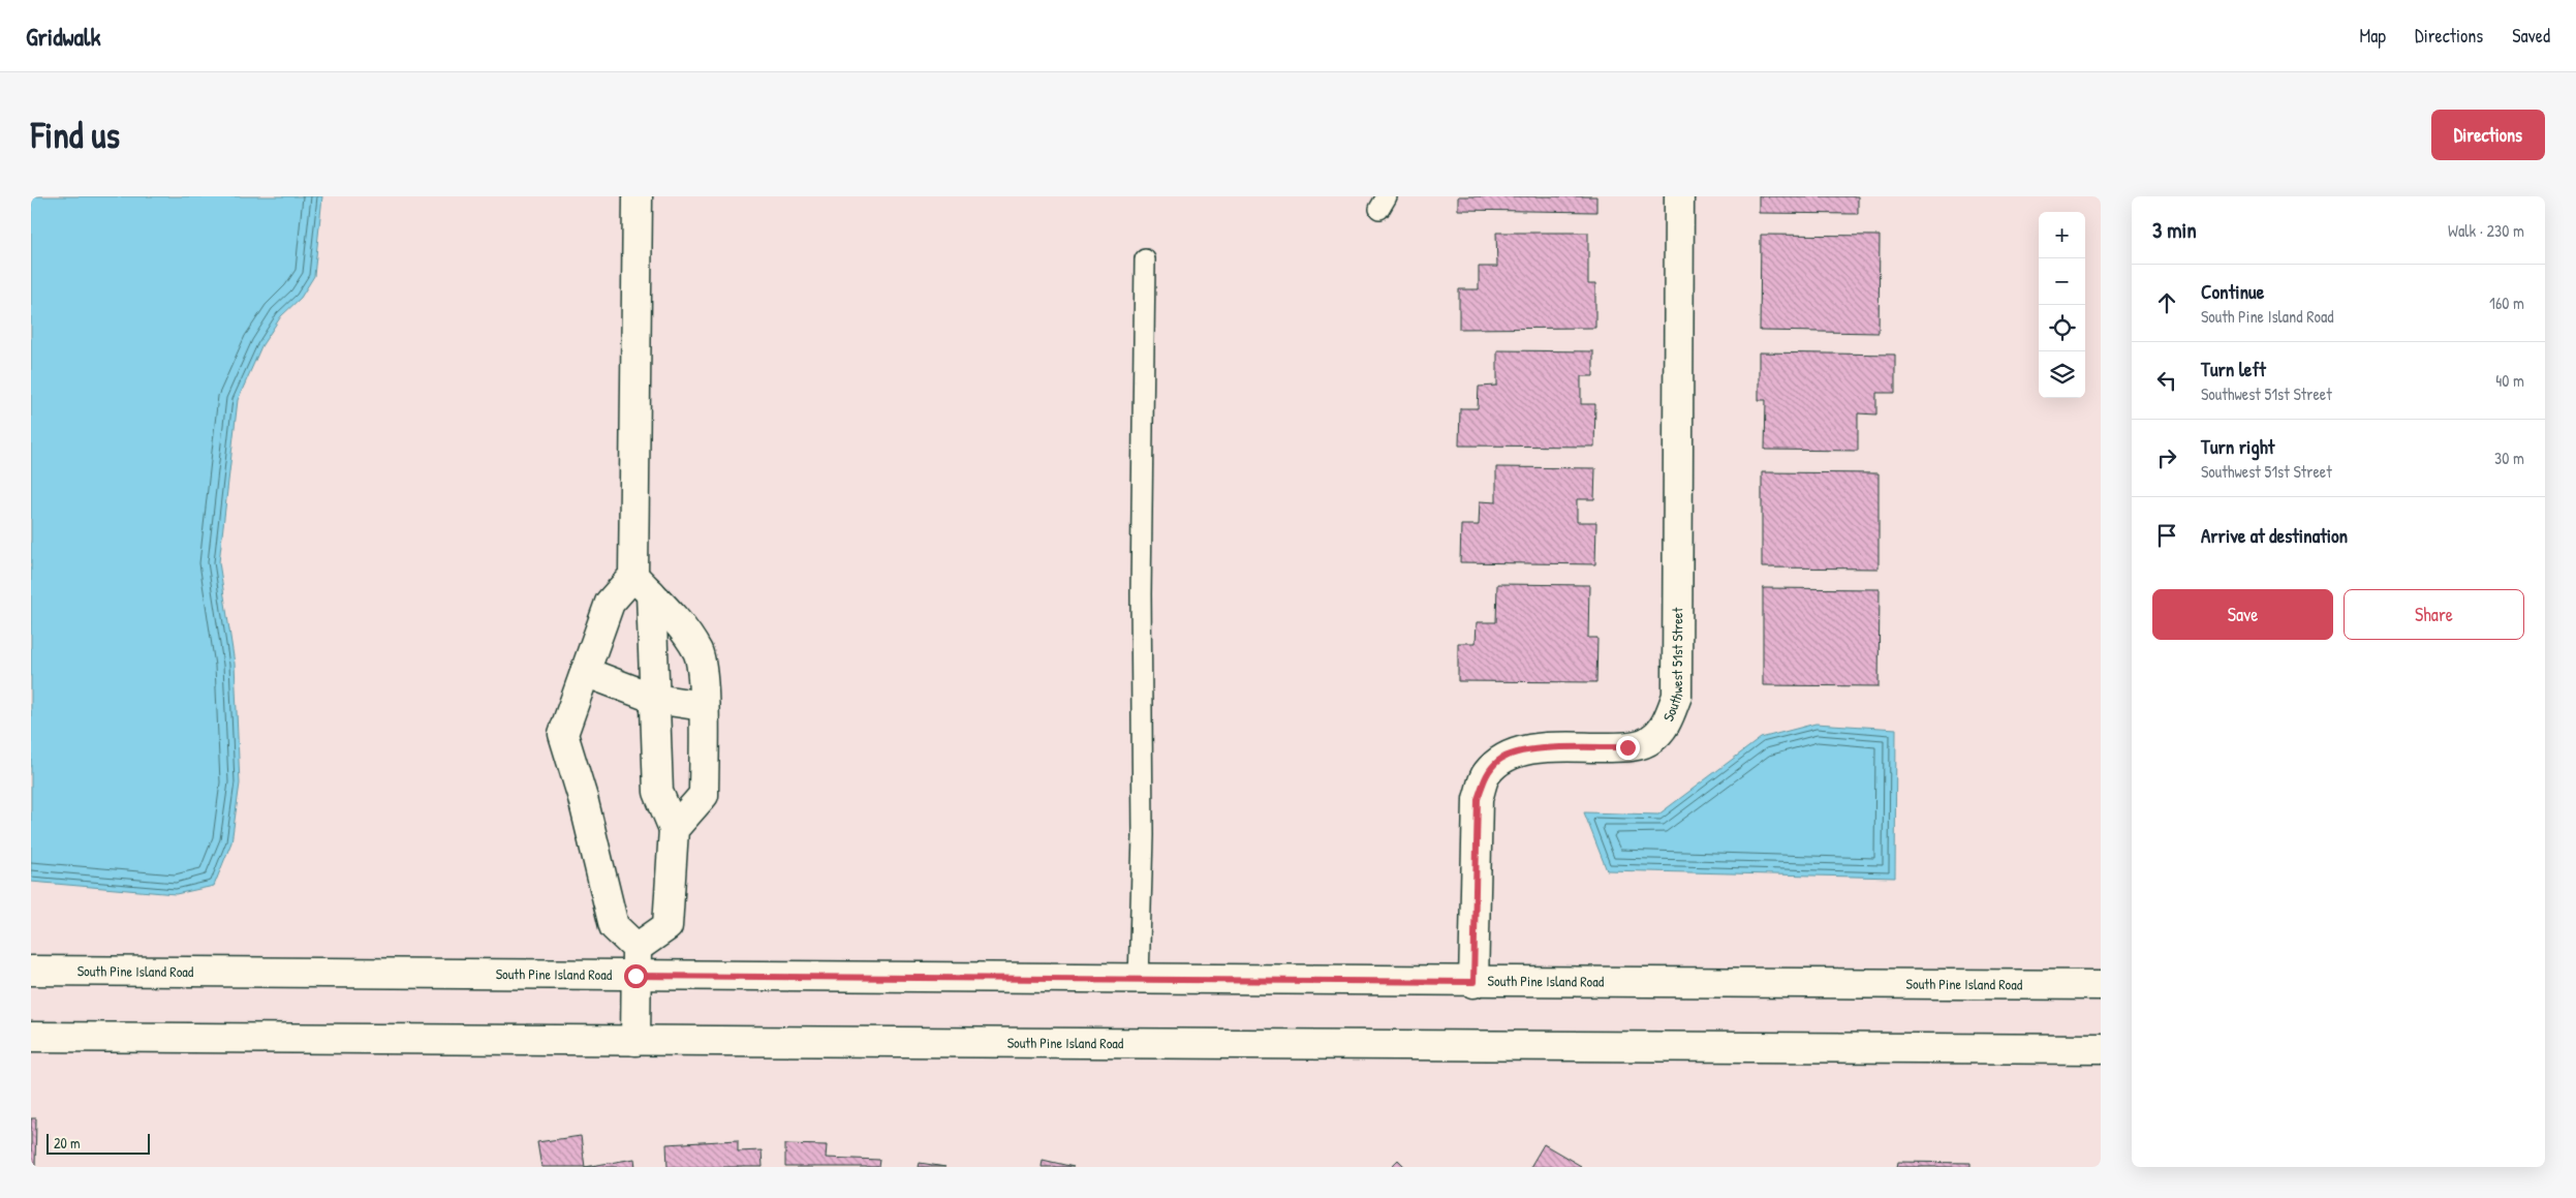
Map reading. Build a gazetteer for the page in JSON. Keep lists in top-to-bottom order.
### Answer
{
  "streets": {
    "main road": ["Southwest 51st Street", "South Pine Island Road"]
  },
  "crossings": [
    ["Southwest 51st Street", "South Pine Island Road"]
  ],
  "scale_bar": "20 m",
  "page": {
    "header": "Gridwalk",
    "nav": ["Map", "Directions", "Saved"],
    "buttons": [
      "Directions",
      ["Save", "Share"]
    ],
    "title": "Find us",
    "heading": ["3 min", "Walk · 230 m"],
    "map_buttons": ["+", "−"],
    "list": [
      ["Continue", "South Pine Island Road", "160 m"],
      ["Turn left", "Southwest 51st Street", "40 m"],
      ["Turn right", "Southwest 51st Street", "30 m"],
      "Arrive at destination"
    ],
    "scale": "20 m"
  }
}
